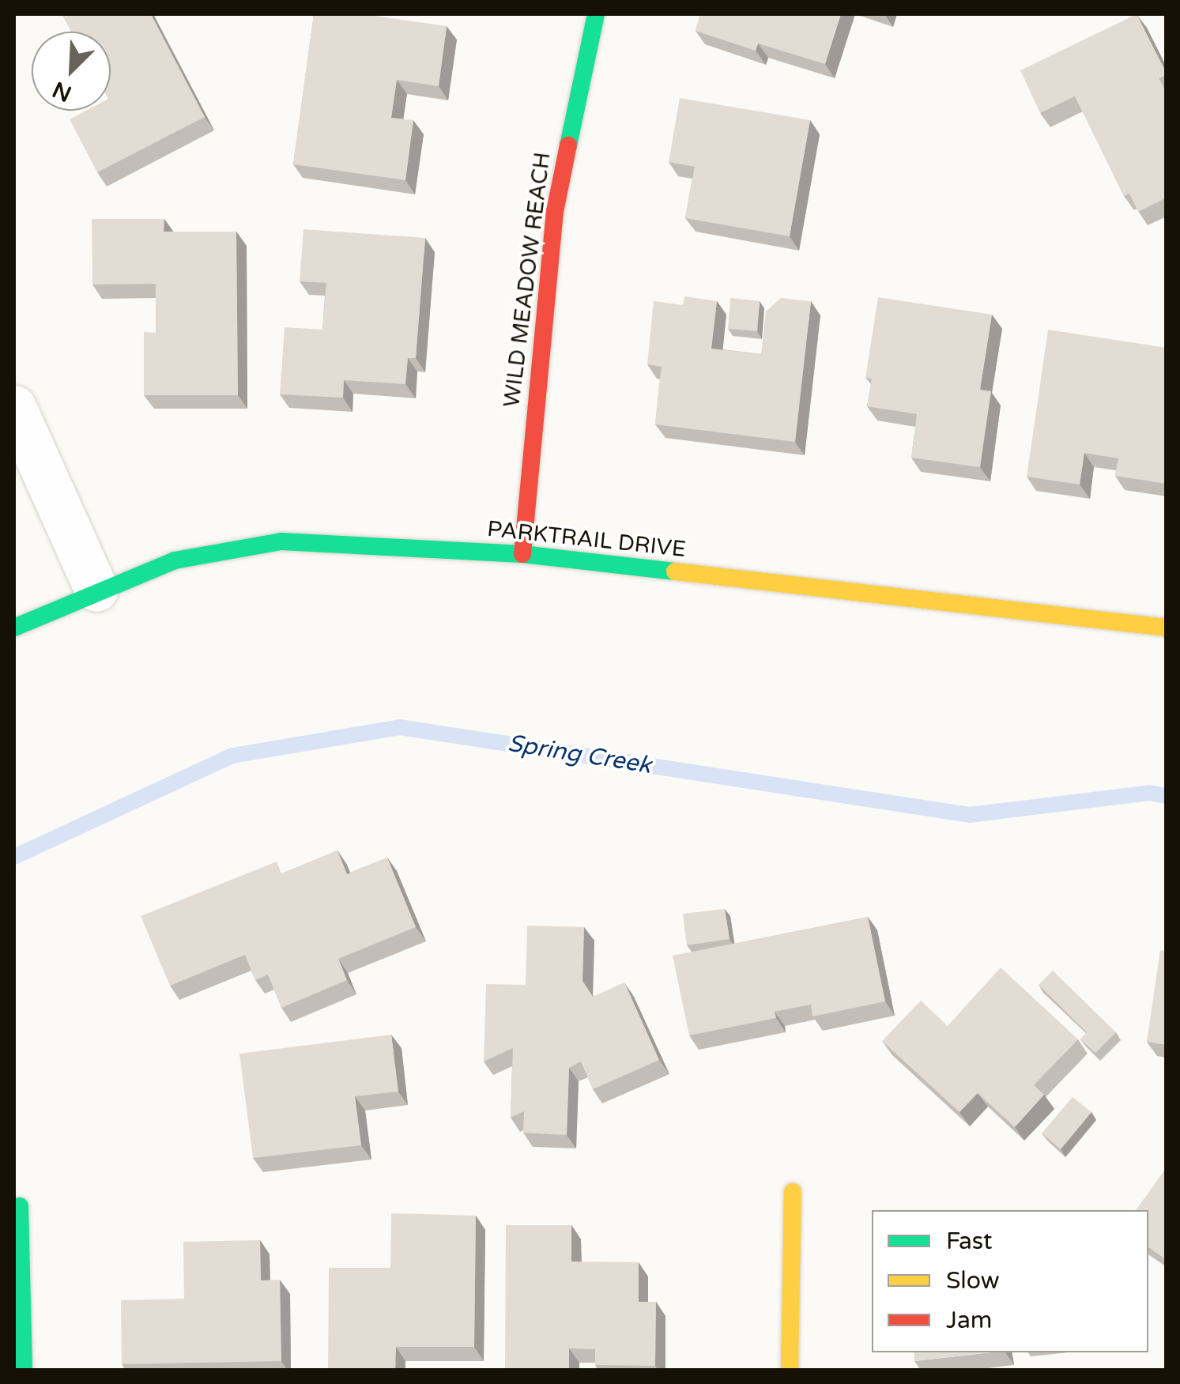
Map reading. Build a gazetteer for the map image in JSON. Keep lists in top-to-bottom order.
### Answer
{
  "streets": {
    "street": ["WILD MEADOW REACH", "PARKTRAIL DRIVE"]
  },
  "crossings": [
    ["WILD MEADOW REACH", "PARKTRAIL DRIVE"]
  ],
  "water": ["Spring Creek"],
  "legend": ["Fast", "Slow", "Jam"],
  "north": "bottom left"
}
